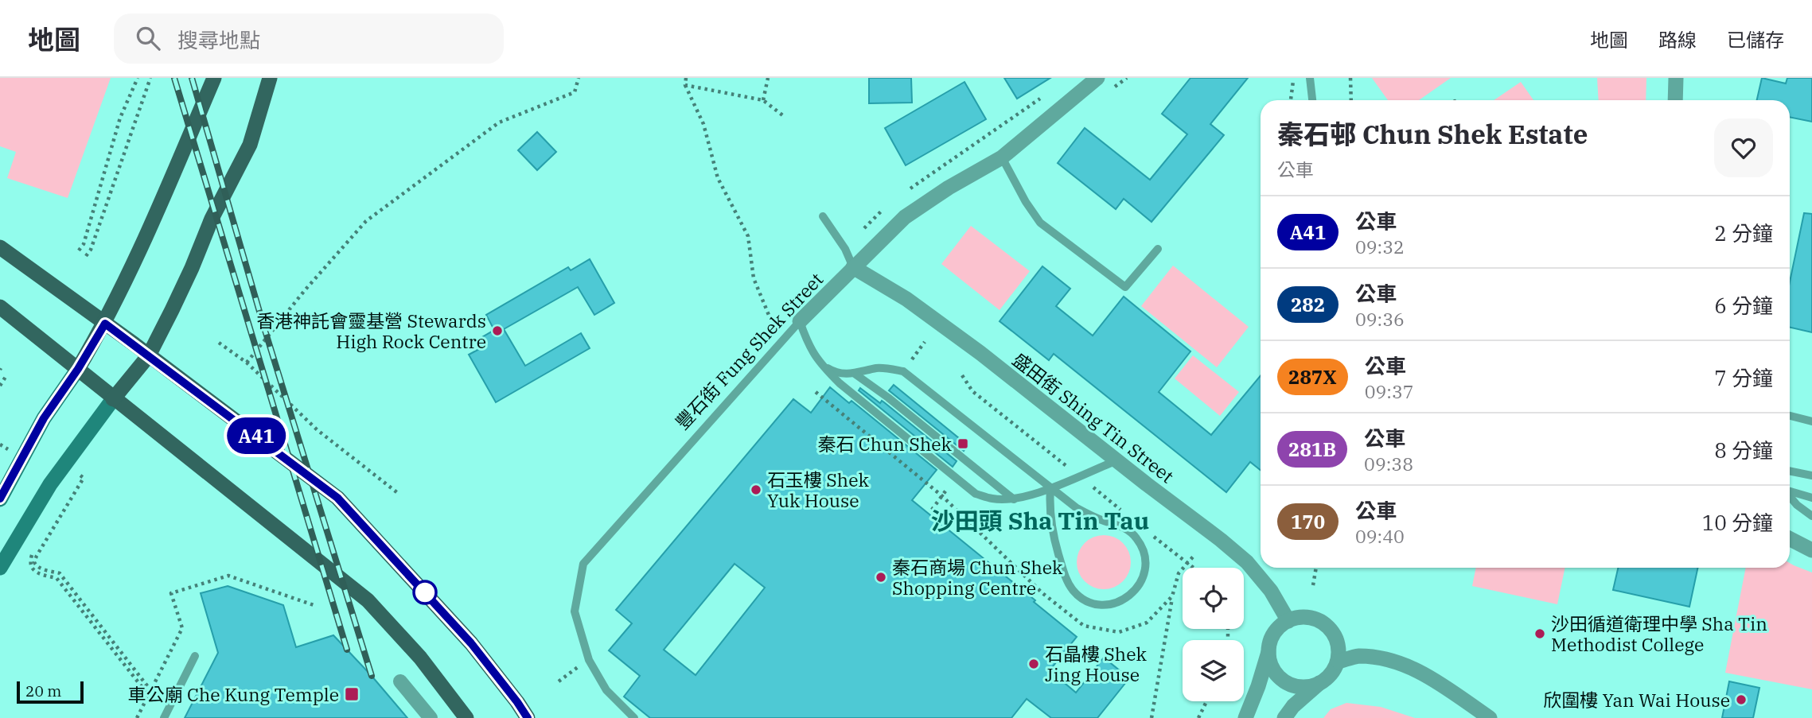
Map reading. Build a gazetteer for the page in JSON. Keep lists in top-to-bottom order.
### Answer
{
  "streets": {
    "street": ["豐石街 Fung Shek Street", "盛田街 Shing Tin Street"]
  },
  "crossings": [
    ["豐石街 Fung Shek Street", "盛田街 Shing Tin Street"]
  ],
  "districts": ["沙田頭 Sha Tin Tau"],
  "places": {
    "other": [
      "香港神託會靈基營 Stewards High Rock Centre",
      "石玉樓 Shek Yuk House",
      "秦石商場 Chun Shek Shopping Centre",
      "沙田循道衛理中學 Sha Tin Methodist College",
      "石晶樓 Shek Jing House",
      "欣圍樓 Yan Wai House"
    ],
    "transit": ["秦石 Chun Shek", "車公廟 Che Kung Temple"]
  },
  "lines": ["bus line A41"],
  "scale_bar": "20 m",
  "page": {
    "header": "地圖",
    "search": "搜尋地點",
    "nav": ["地圖", "路線", "已儲存"],
    "on_map": "A41",
    "heading": ["秦石邨 Chun Shek Estate", "公車"],
    "list": [
      {
        "mark": "A41",
        "name": "公車",
        "note": "09:32",
        "value": "2 分鐘"
      },
      {
        "mark": "282",
        "name": "公車",
        "note": "09:36",
        "value": "6 分鐘"
      },
      {
        "mark": "287X",
        "name": "公車",
        "note": "09:37",
        "value": "7 分鐘"
      },
      {
        "mark": "281B",
        "name": "公車",
        "note": "09:38",
        "value": "8 分鐘"
      },
      {
        "mark": "170",
        "name": "公車",
        "note": "09:40",
        "value": "10 分鐘"
      }
    ],
    "scale": "20 m"
  }
}
